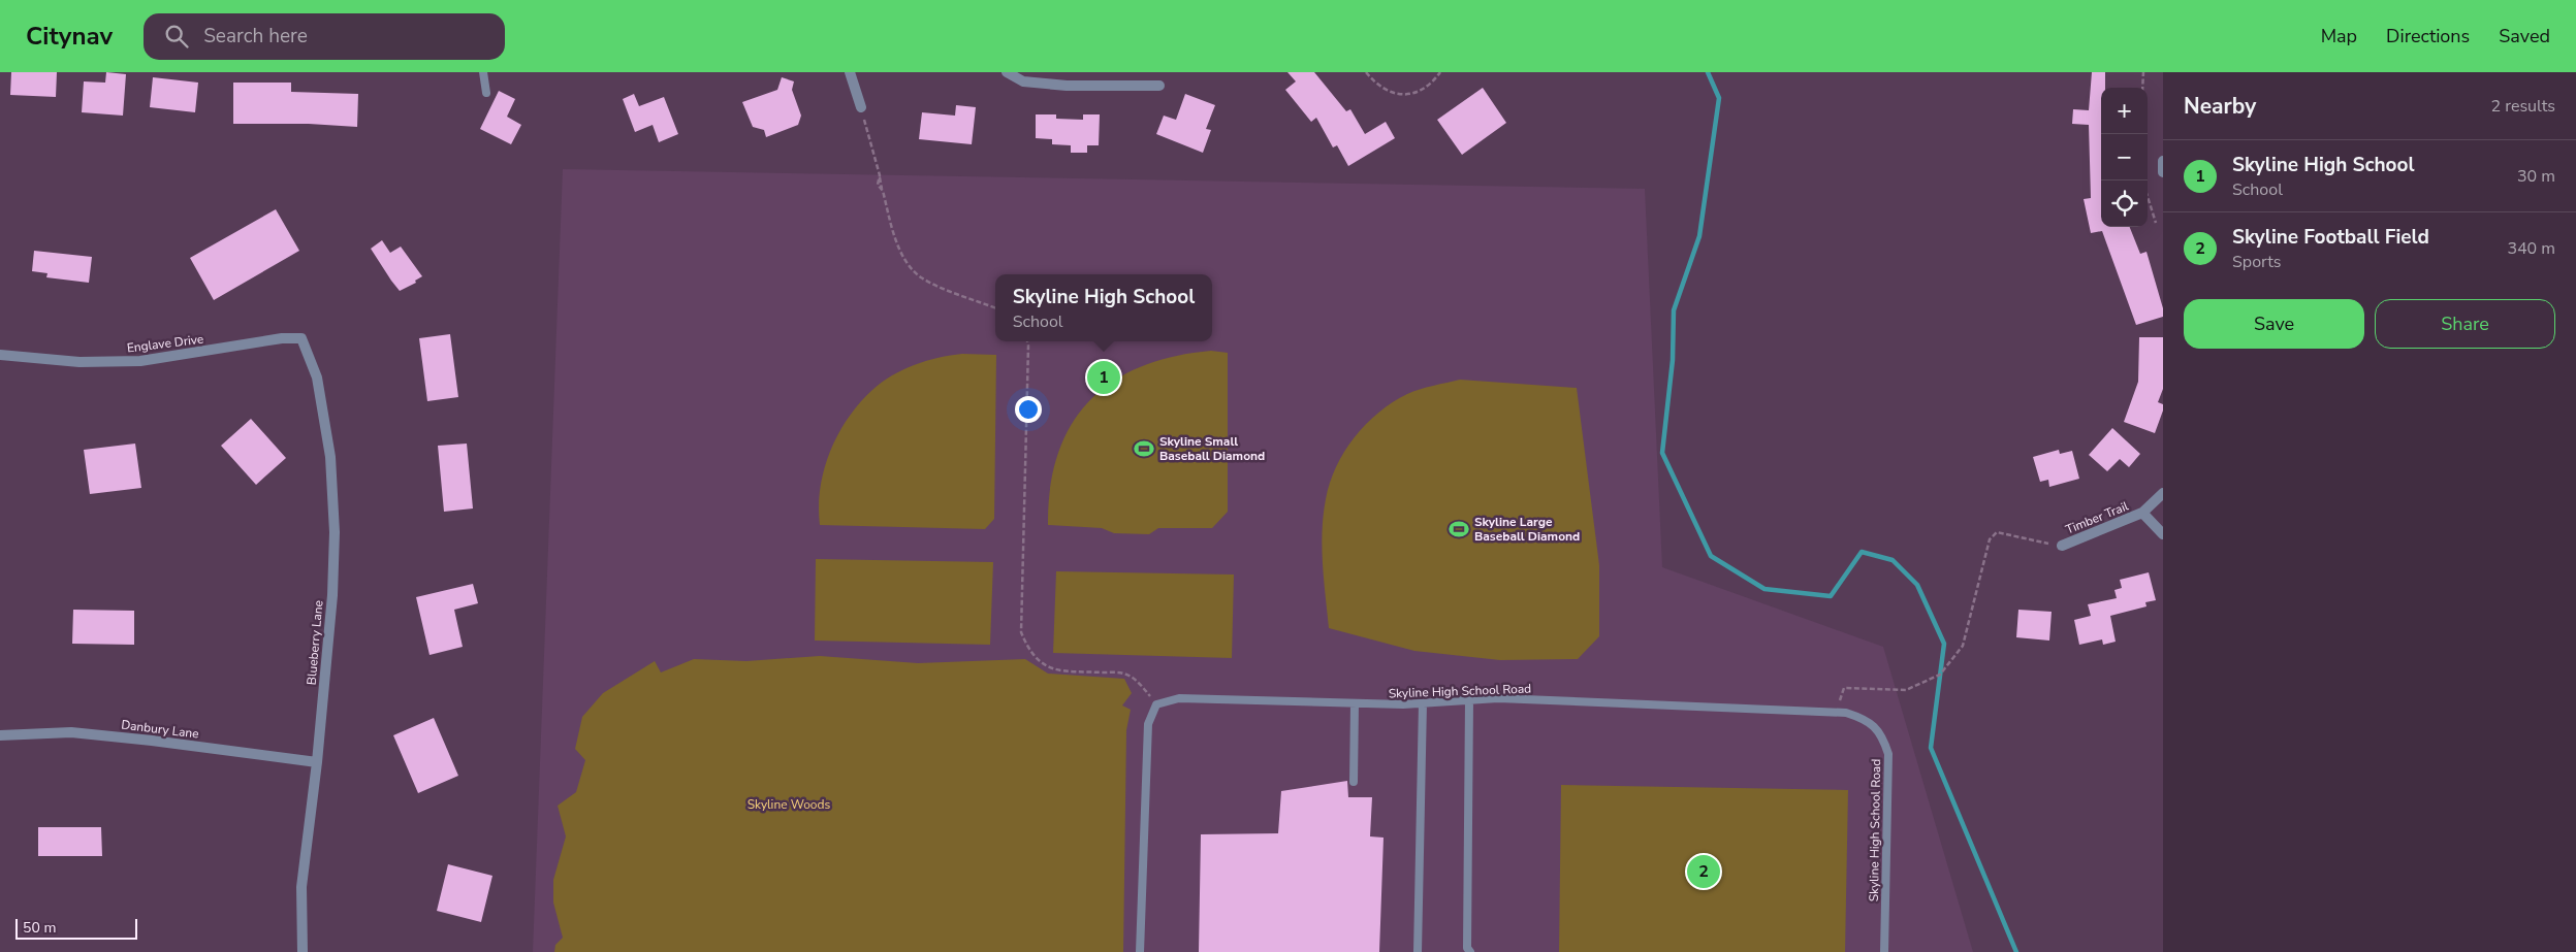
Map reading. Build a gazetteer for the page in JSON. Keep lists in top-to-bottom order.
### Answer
{
  "streets": {
    "street": [
      "Englave Drive",
      "Timber Trail",
      "Blueberry Lane",
      "Danbury Lane"
    ],
    "lane": ["Skyline High School Road"]
  },
  "crossings": [
    ["Englave Drive", "Blueberry Lane"],
    ["Blueberry Lane", "Danbury Lane"]
  ],
  "parks": ["Skyline Woods"],
  "places": {
    "sports": ["Skyline Small Baseball Diamond", "Skyline Large Baseball Diamond"]
  },
  "scale_bar": "50 m",
  "page": {
    "header": "Citynav",
    "search": "Search here",
    "nav": ["Map", "Directions", "Saved"],
    "heading": ["Nearby", "2 results"],
    "map_buttons": ["+", "−"],
    "list": [
      {
        "mark": "1",
        "name": "Skyline High School",
        "note": "School",
        "value": "30 m"
      },
      {
        "mark": "2",
        "name": "Skyline Football Field",
        "note": "Sports",
        "value": "340 m"
      }
    ],
    "popup": ["Skyline High School", "School"],
    "buttons": ["Save", "Share"],
    "pins": ["1", "2"],
    "scale": "50 m"
  }
}
